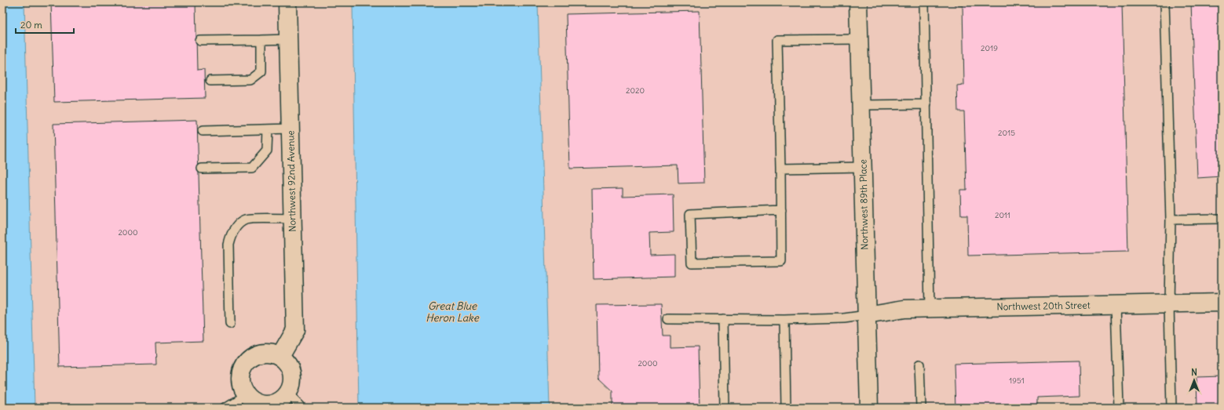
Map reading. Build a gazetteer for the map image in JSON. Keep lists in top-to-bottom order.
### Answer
{
  "streets": {
    "street": ["Northwest 92nd Avenue", "Northwest 89th Place", "Northwest 20th Street"]
  },
  "crossings": [
    ["Northwest 89th Place", "Northwest 20th Street"]
  ],
  "water": ["Great Blue Heron Lake"],
  "house_numbers": [
    "2019",
    "2020",
    "2015",
    "2011",
    "2000",
    "2000",
    "1951"
  ],
  "scale_bar": "20 m",
  "north": "top"
}
